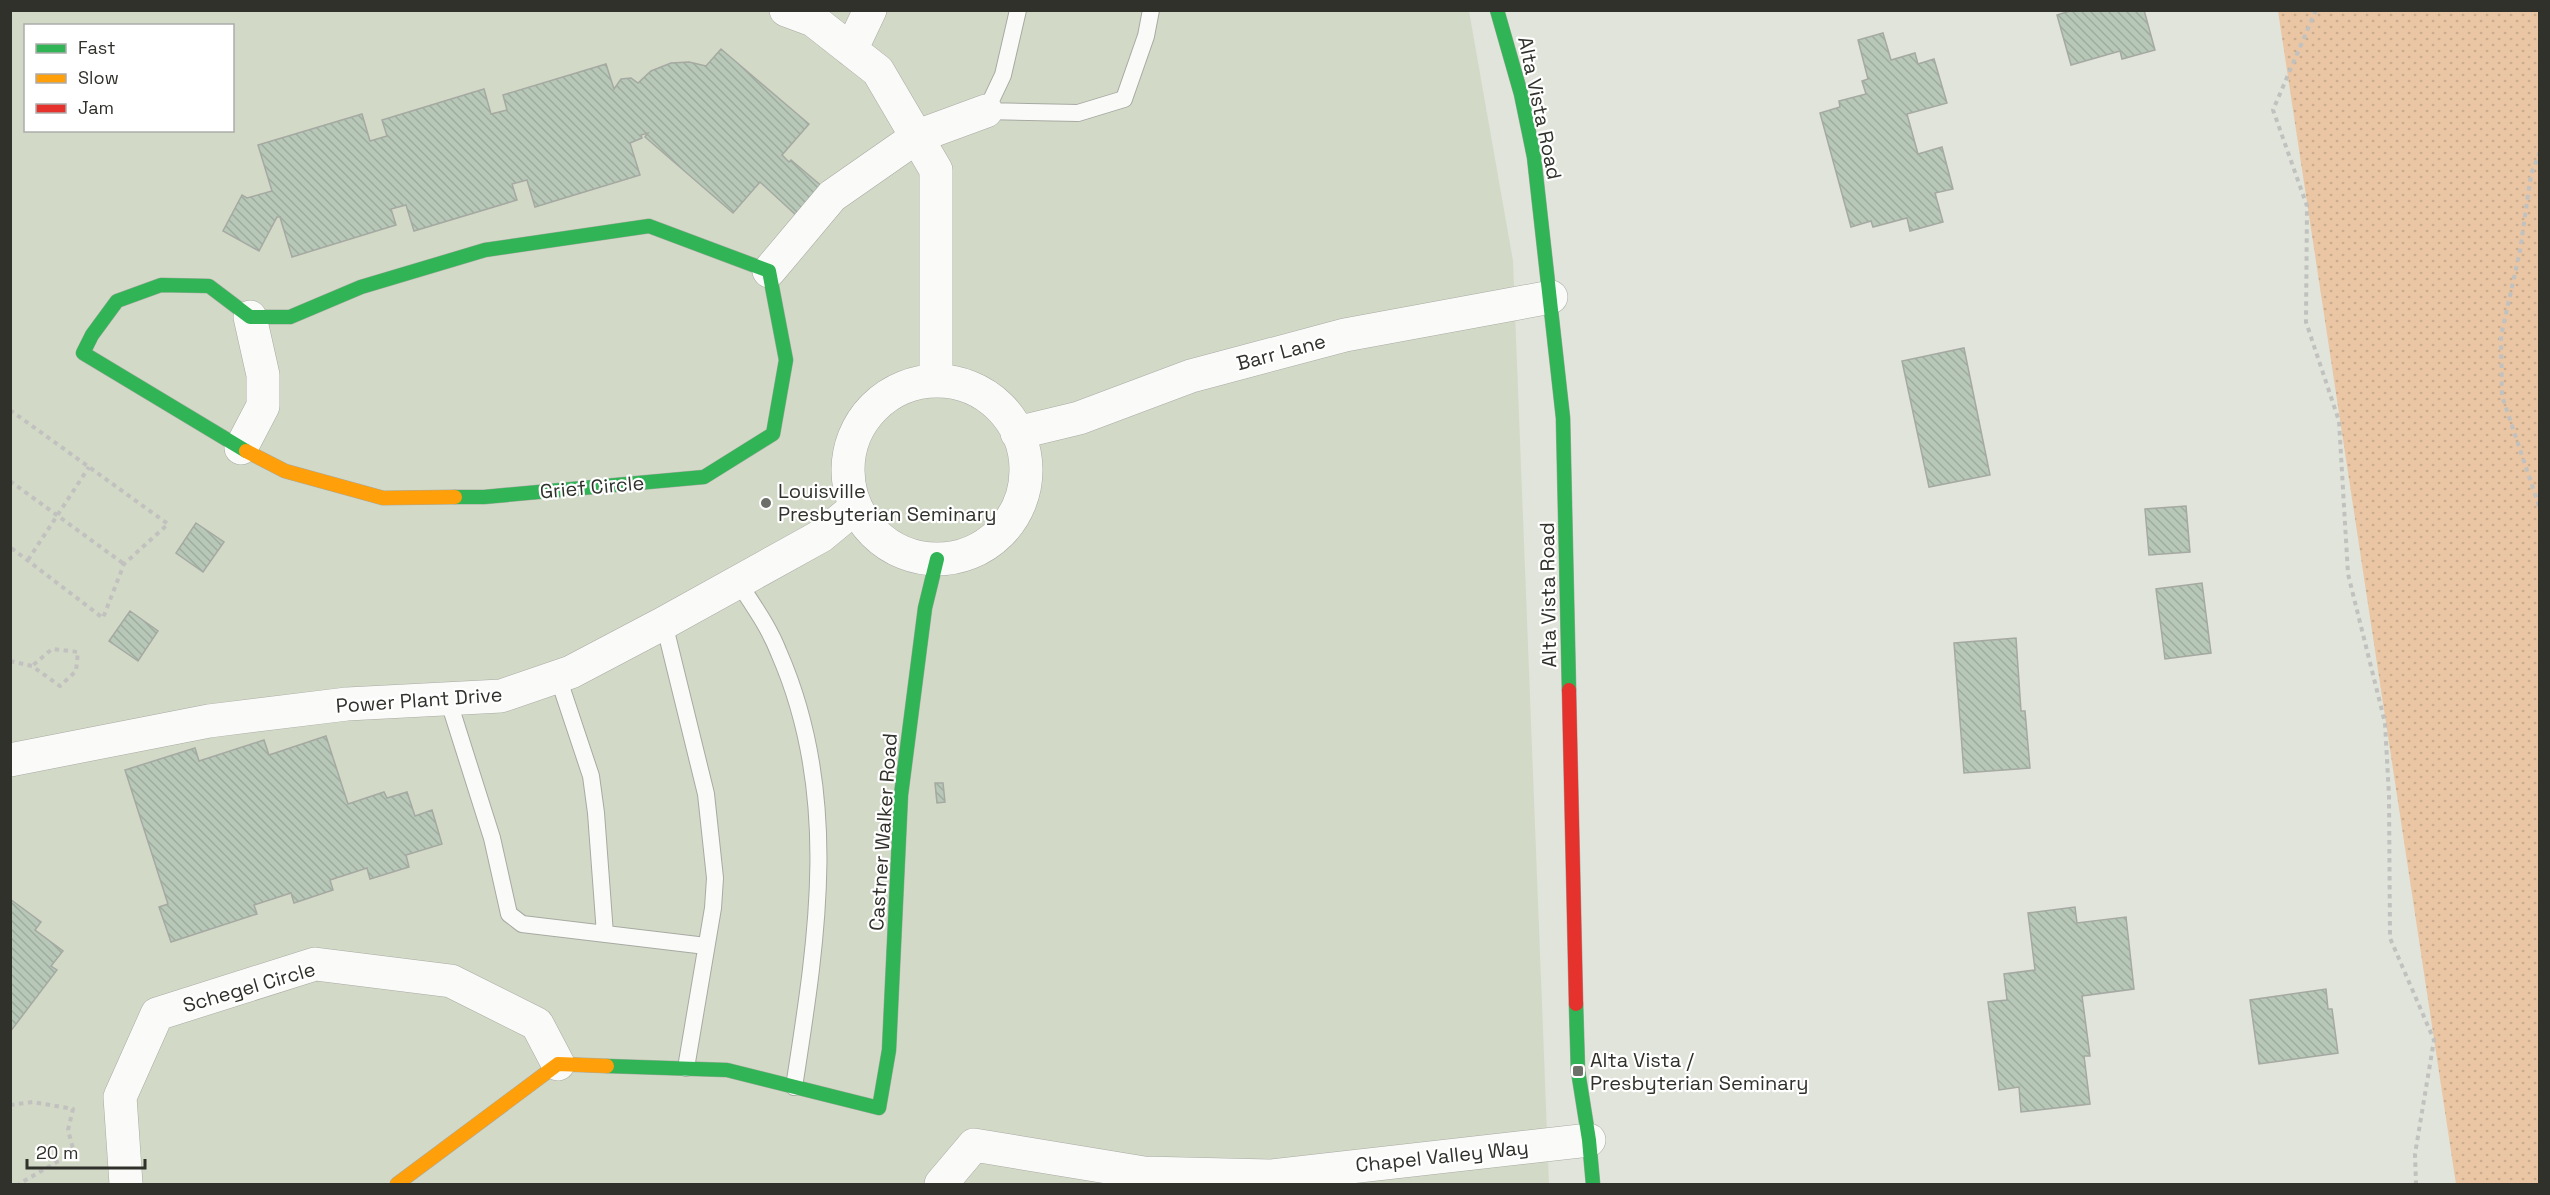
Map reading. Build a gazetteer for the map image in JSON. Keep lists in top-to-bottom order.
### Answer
{
  "streets": {
    "street": [
      "Alta Vista Road",
      "Barr Lane",
      "Grief Circle",
      "Power Plant Drive",
      "Castner Walker Road",
      "Schegel Circle",
      "Chapel Valley Way"
    ]
  },
  "crossings": [
    ["Alta Vista Road", "Barr Lane"],
    ["Alta Vista Road", "Chapel Valley Way"],
    ["Barr Lane", "Power Plant Drive"],
    ["Barr Lane", "Castner Walker Road"],
    ["Power Plant Drive", "Castner Walker Road"]
  ],
  "places": {
    "other": ["Louisville Presbyterian Seminary"],
    "transit": ["Alta Vista / Presbyterian Seminary"]
  },
  "legend": ["Fast", "Slow", "Jam"],
  "scale_bar": "20 m"
}
